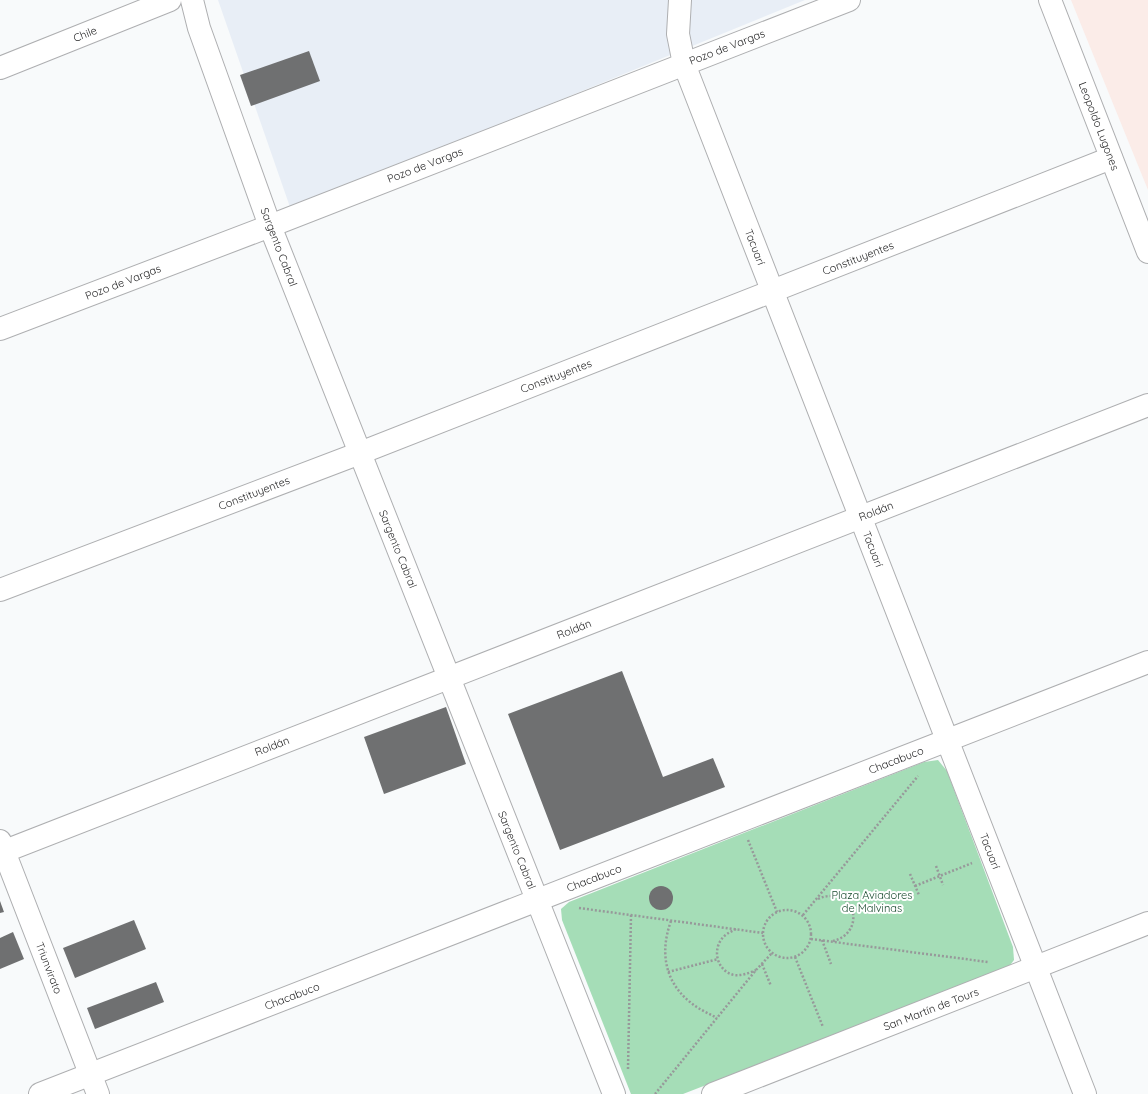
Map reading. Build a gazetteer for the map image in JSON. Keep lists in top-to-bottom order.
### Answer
{
  "streets": {
    "street": [
      "Chile",
      "Pozo de Vargas",
      "Leopoldo Lugones",
      "Sargento Cabral",
      "Tacuarí",
      "Constituyentes",
      "Roldán",
      "Chacabuco",
      "Triunvirato",
      "San Martín de Tours"
    ]
  },
  "crossings": [
    ["Pozo de Vargas", "Sargento Cabral"],
    ["Pozo de Vargas", "Tacuarí"],
    ["Leopoldo Lugones", "Constituyentes"],
    ["Sargento Cabral", "Constituyentes"],
    ["Sargento Cabral", "Roldán"],
    ["Sargento Cabral", "Chacabuco"],
    ["Tacuarí", "Constituyentes"],
    ["Tacuarí", "Roldán"],
    ["Tacuarí", "Chacabuco"],
    ["Tacuarí", "San Martín de Tours"],
    ["Roldán", "Triunvirato"],
    ["Chacabuco", "Triunvirato"]
  ],
  "parks": ["Plaza Aviadores de Malvinas"]
}
